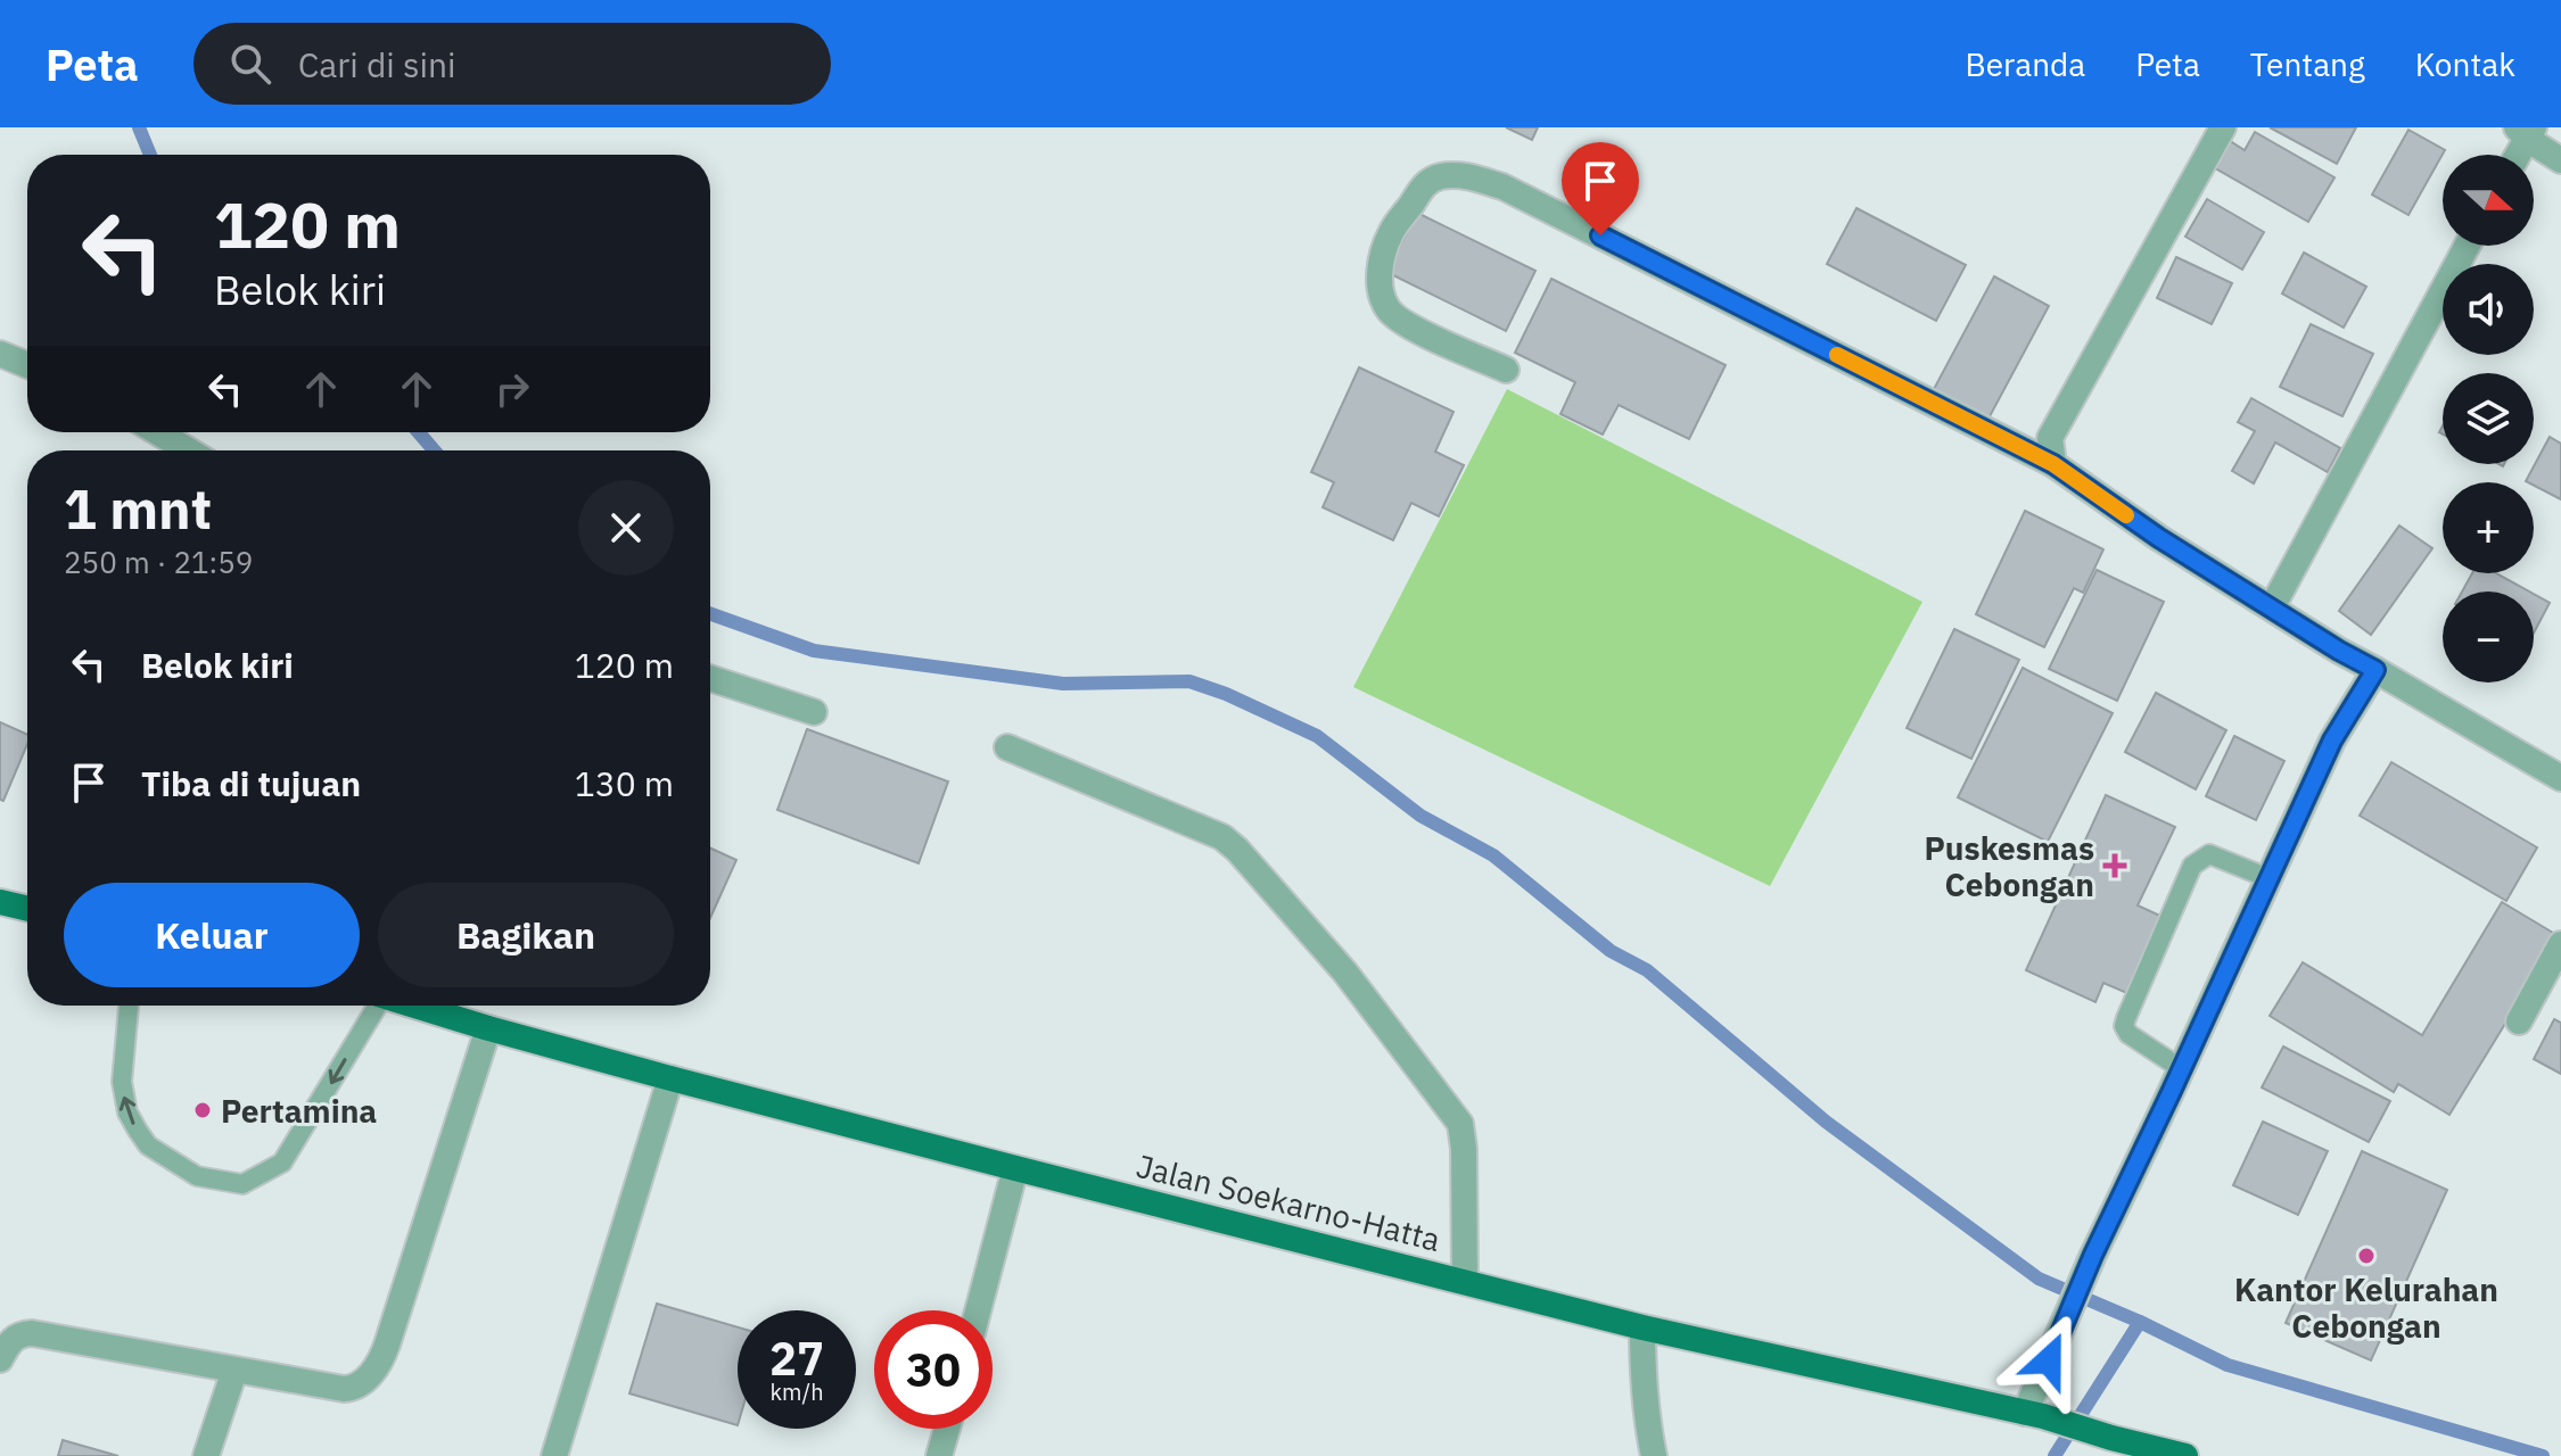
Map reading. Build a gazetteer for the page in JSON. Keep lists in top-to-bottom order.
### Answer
{
  "streets": {
    "main road": ["Jalan Soekarno-Hatta"]
  },
  "places": {
    "health": ["Puskesmas Cebongan"],
    "other": ["Pertamina", "Kantor Kelurahan Cebongan"]
  },
  "north": "right",
  "page": {
    "header": "Peta",
    "search": "Cari di sini",
    "nav": [
      "Beranda",
      "Peta",
      "Tentang",
      "Kontak"
    ],
    "map_buttons": ["+", "−"],
    "turn": ["120 m", "Belok kiri"],
    "heading": ["1 mnt", "250 m · 21:59"],
    "list": [
      {
        "name": "Belok kiri",
        "value": "120 m"
      },
      {
        "name": "Tiba di tujuan",
        "value": "130 m"
      }
    ],
    "buttons": ["Keluar", "Bagikan"],
    "speed": "27 km/h",
    "limit": "30"
  }
}
